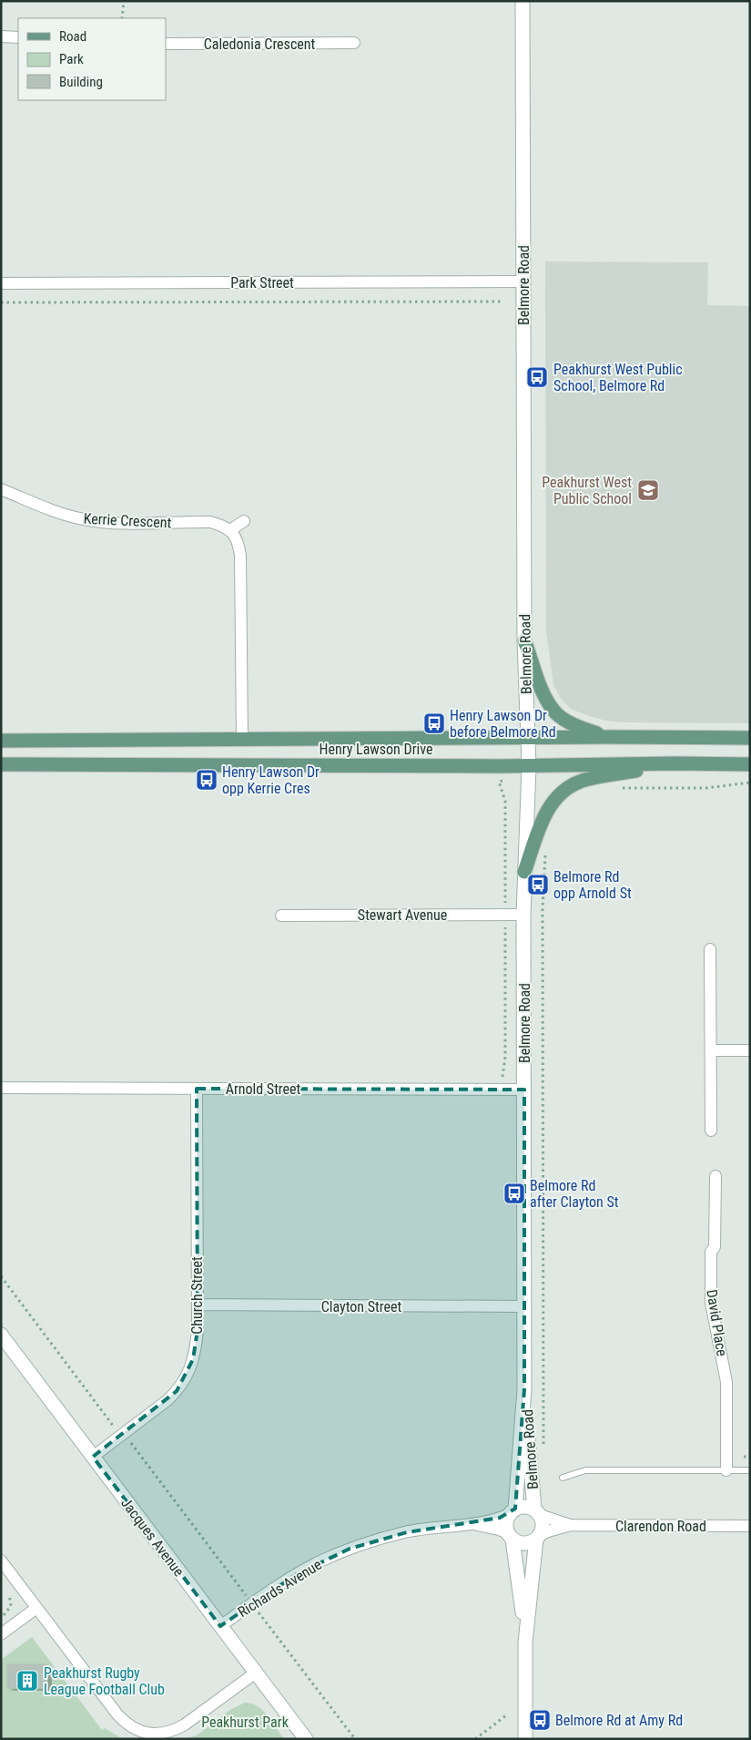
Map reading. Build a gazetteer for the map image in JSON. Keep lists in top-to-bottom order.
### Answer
{
  "streets": {
    "main road": ["Belmore Road", "Henry Lawson Drive", "Jacques Avenue"],
    "street": [
      "Caledonia Crescent",
      "Park Street",
      "Kerrie Crescent",
      "Stewart Avenue",
      "Arnold Street",
      "Church Street",
      "Clayton Street",
      "David Place",
      "Clarendon Road",
      "Richards Avenue"
    ]
  },
  "crossings": [
    ["Park Street", "Belmore Road"],
    ["Belmore Road", "Henry Lawson Drive"],
    ["Belmore Road", "Stewart Avenue"],
    ["Belmore Road", "Arnold Street"],
    ["Belmore Road", "Clayton Street"],
    ["Belmore Road", "Clarendon Road"],
    ["Belmore Road", "Richards Avenue"],
    ["Arnold Street", "Church Street"],
    ["Church Street", "Clayton Street"],
    ["Church Street", "Jacques Avenue"],
    ["Clarendon Road", "Richards Avenue"],
    ["Jacques Avenue", "Richards Avenue"]
  ],
  "parks": ["Peakhurst Park"],
  "places": {
    "bus stop": [
      "Peakhurst West Public School, Belmore Rd",
      "Henry Lawson Dr before Belmore Rd",
      "Henry Lawson Dr opp Kerrie Cres",
      "Belmore Rd opp Arnold St",
      "Belmore Rd after Clayton St",
      "Belmore Rd at Amy Rd"
    ],
    "school or university": ["Peakhurst West Public School"],
    "building": ["Peakhurst Rugby League Football Club"]
  },
  "legend": ["Road", "Park", "Building"]
}
